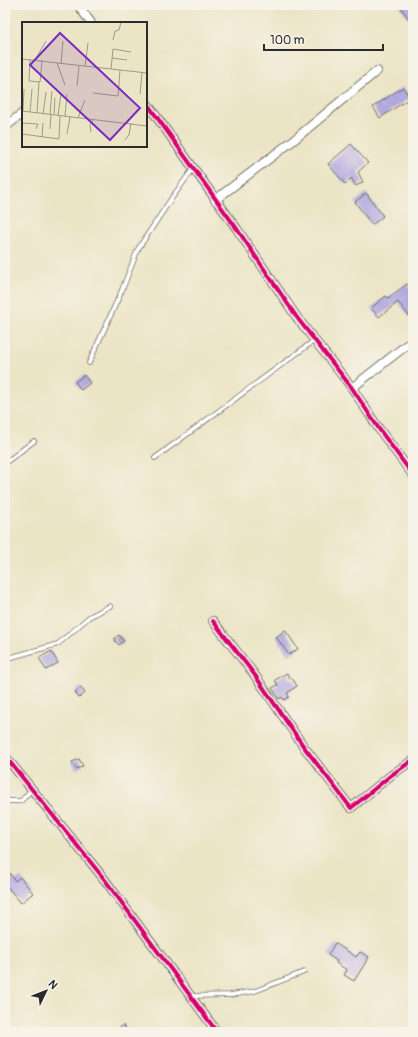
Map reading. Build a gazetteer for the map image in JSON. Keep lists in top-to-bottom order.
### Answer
{
  "scale_bar": "100 m",
  "north": "top right"
}
